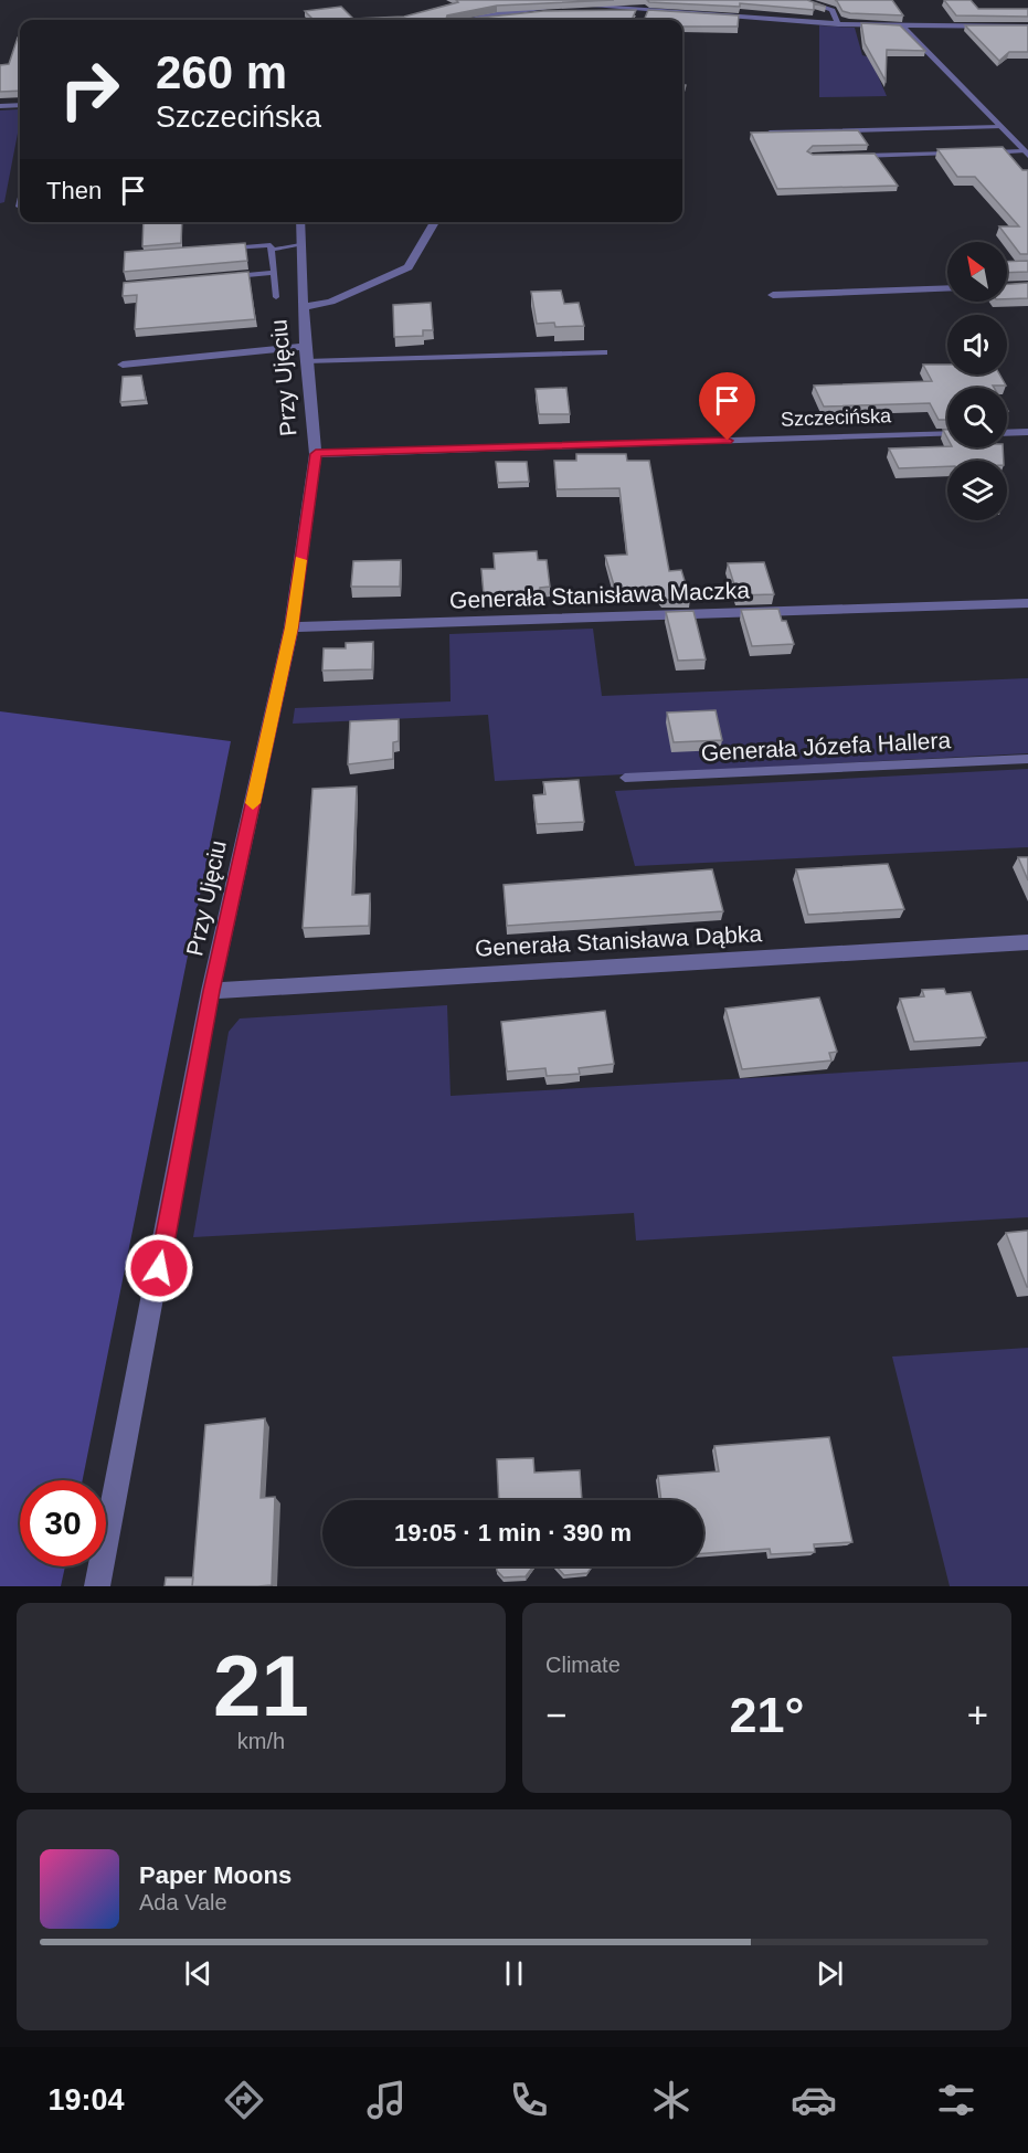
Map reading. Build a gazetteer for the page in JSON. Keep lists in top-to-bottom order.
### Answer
{
  "streets": {
    "street": [
      "Przy Ujęciu",
      "Szczecińska",
      "Generała Stanisława Maczka",
      "Generała Stanisława Dąbka"
    ],
    "lane": ["Generała Józefa Hallera"]
  },
  "crossings": [
    ["Przy Ujęciu", "Szczecińska"],
    ["Przy Ujęciu", "Generała Stanisława Maczka"],
    ["Przy Ujęciu", "Generała Stanisława Dąbka"]
  ],
  "north": "top left",
  "page": {
    "turn": ["260 m", "Szczecińska"],
    "then": "Then",
    "limit": "30",
    "trip": "19:05 · 1 min · 390 m",
    "tile": [
      ["21", "km/h"],
      "Climate"
    ],
    "heat": ["−", "21°", "+"],
    "song": ["Paper Moons", "Ada Vale"],
    "tabs": "19:04"
  }
}
